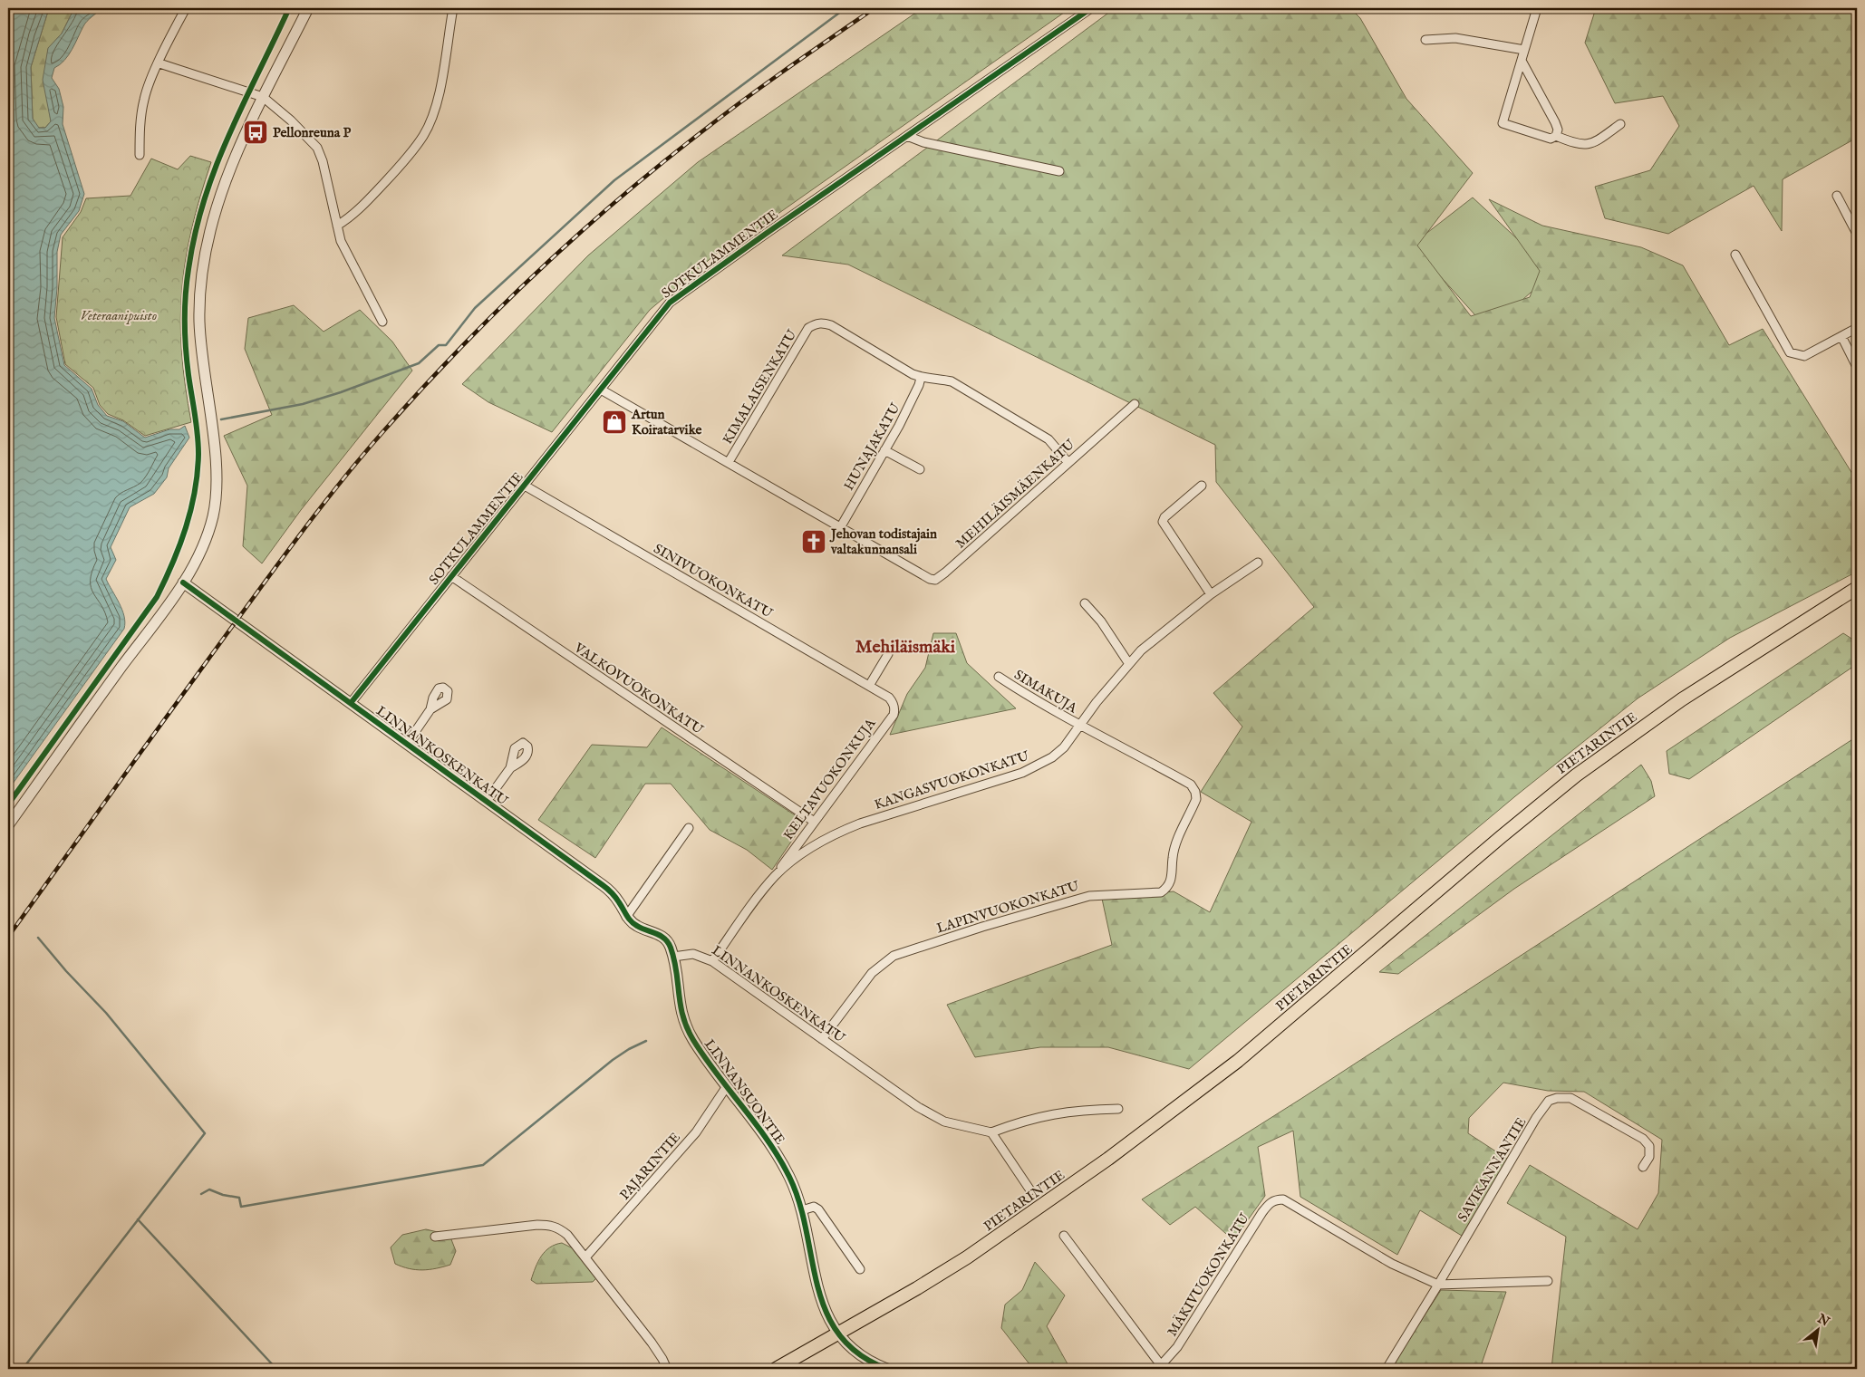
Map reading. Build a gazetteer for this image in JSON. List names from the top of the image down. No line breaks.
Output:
{"streets":{"main road":["PIETARINTIE"],"street":["SOTKULAMMENTIE","KIMALAISENKATU","HUNAJAKATU","MEHILÄISMÄENKATU","SINIVUOKONKATU","VALKOVUOKONKATU","SIMAKUJA","LINNANKOSKENKATU","KELTAVUOKONKUJA","KANGASVUOKONKATU","LAPINVUOKONKATU","LINNANSUONTIE","PAJARINTIE","SAVIKANNANTIE","MÄKIVUOKONKATU"]},"crossings":[["SOTKULAMMENTIE","MEHILÄISMÄENKATU"],["SOTKULAMMENTIE","SINIVUOKONKATU"],["SOTKULAMMENTIE","VALKOVUOKONKATU"],["SOTKULAMMENTIE","LINNANKOSKENKATU"],["KIMALAISENKATU","HUNAJAKATU"],["KIMALAISENKATU","MEHILÄISMÄENKATU"],["HUNAJAKATU","MEHILÄISMÄENKATU"],["SINIVUOKONKATU","KELTAVUOKONKUJA"],["VALKOVUOKONKATU","KELTAVUOKONKUJA"],["SIMAKUJA","KANGASVUOKONKATU"],["SIMAKUJA","LAPINVUOKONKATU"],["PIETARINTIE","LINNANSUONTIE"],["LINNANKOSKENKATU","KANGASVUOKONKATU"],["LINNANKOSKENKATU","LAPINVUOKONKATU"],["LINNANKOSKENKATU","LINNANSUONTIE"],["KELTAVUOKONKUJA","KANGASVUOKONKATU"],["KANGASVUOKONKATU","LAPINVUOKONKATU"],["LINNANSUONTIE","PAJARINTIE"],["SAVIKANNANTIE","MÄKIVUOKONKATU"]],"districts":["Mehiläismäki"],"parks":["Veteraanipuisto"],"places":{"bus stop":["Pellonreuna P"],"shop":["Artun Koiratarvike"],"church":["Jehovan todistajain valtakunnansali"]},"north":"top right"}
